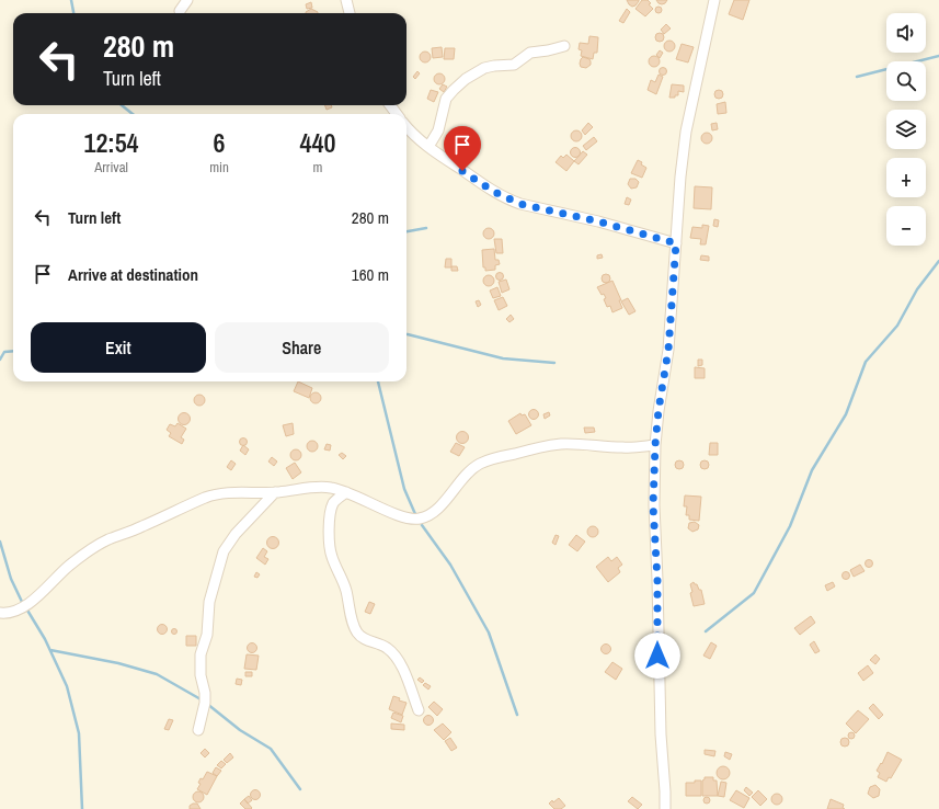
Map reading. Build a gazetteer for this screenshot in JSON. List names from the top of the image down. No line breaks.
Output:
{"page":{"map_buttons":["+","−"],"turn":["280 m","Turn left"],"eta":["12:54","Arrival","6","min","440","m"],"list":[{"name":"Turn left","value":"280 m"},{"name":"Arrive at destination","value":"160 m"}],"buttons":["Exit","Share"]}}
